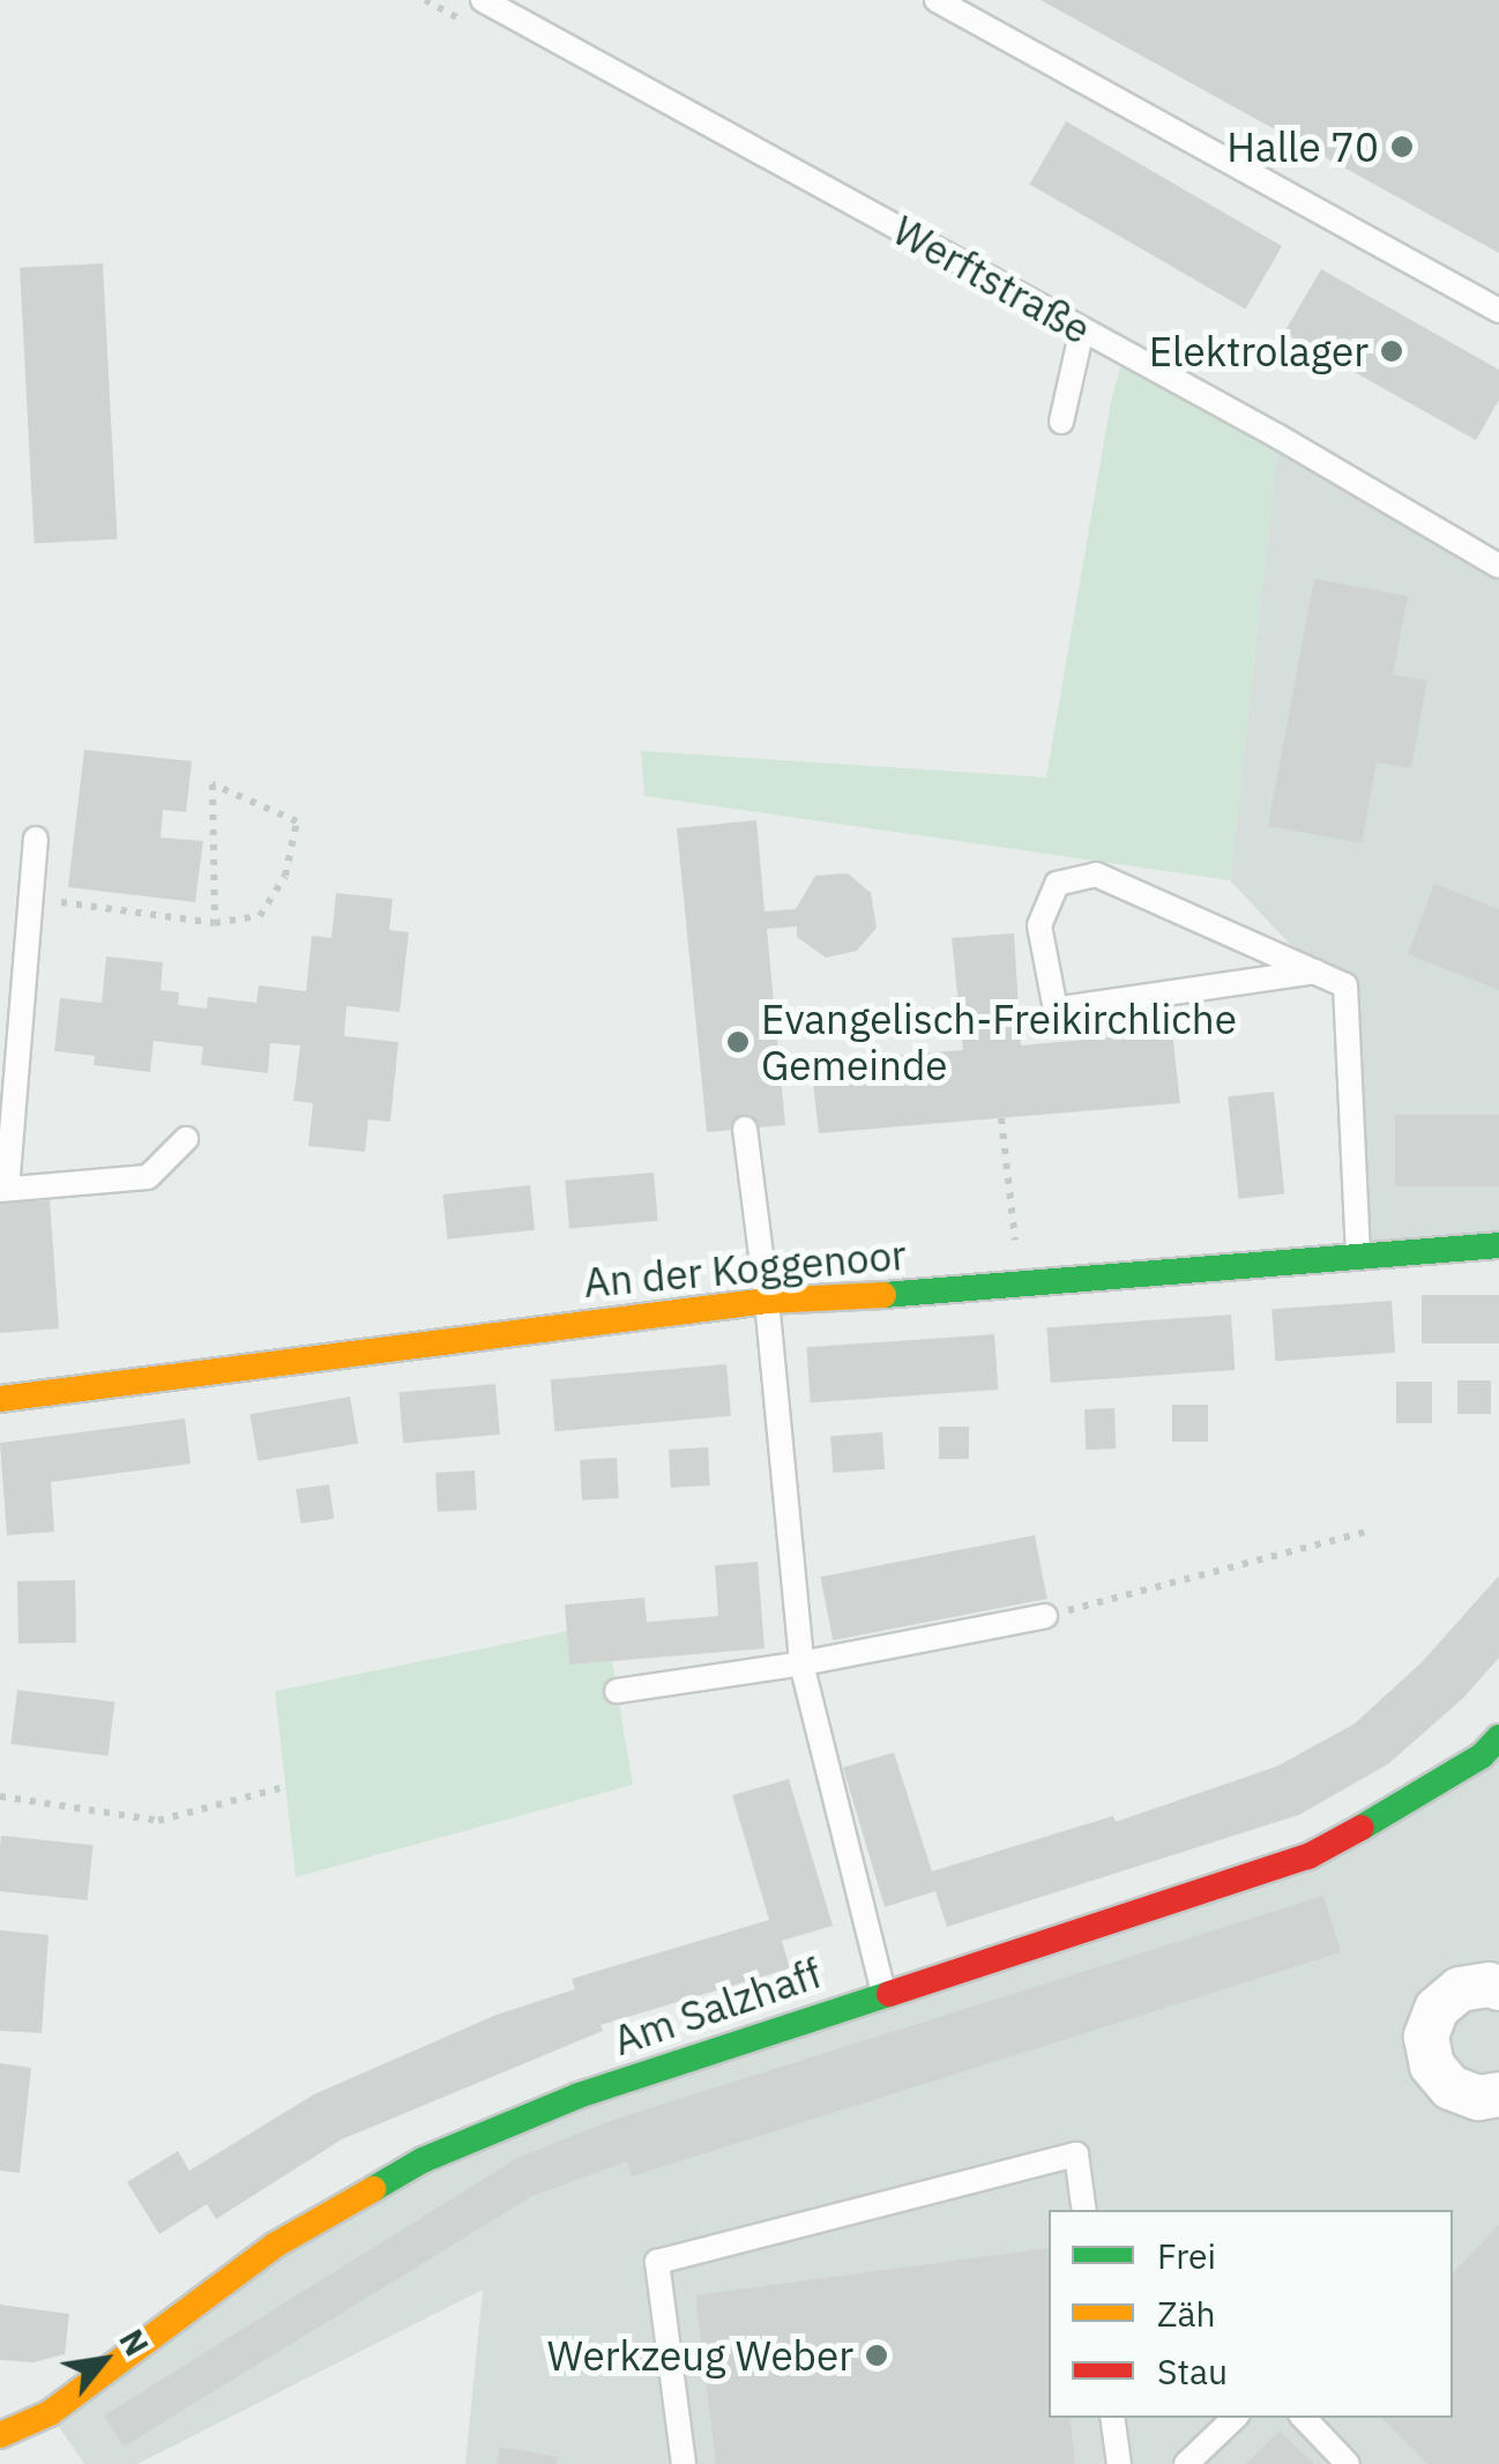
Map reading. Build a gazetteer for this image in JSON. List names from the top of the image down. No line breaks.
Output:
{"streets":{"street":["An der Koggenoor","Am Salzhaff"],"lane":["Werftstraße"]},"places":["Halle 70","Elektrolager","Evangelisch-Freikirchliche Gemeinde","Werkzeug Weber"],"legend":["Frei","Zäh","Stau"],"north":"top right"}
